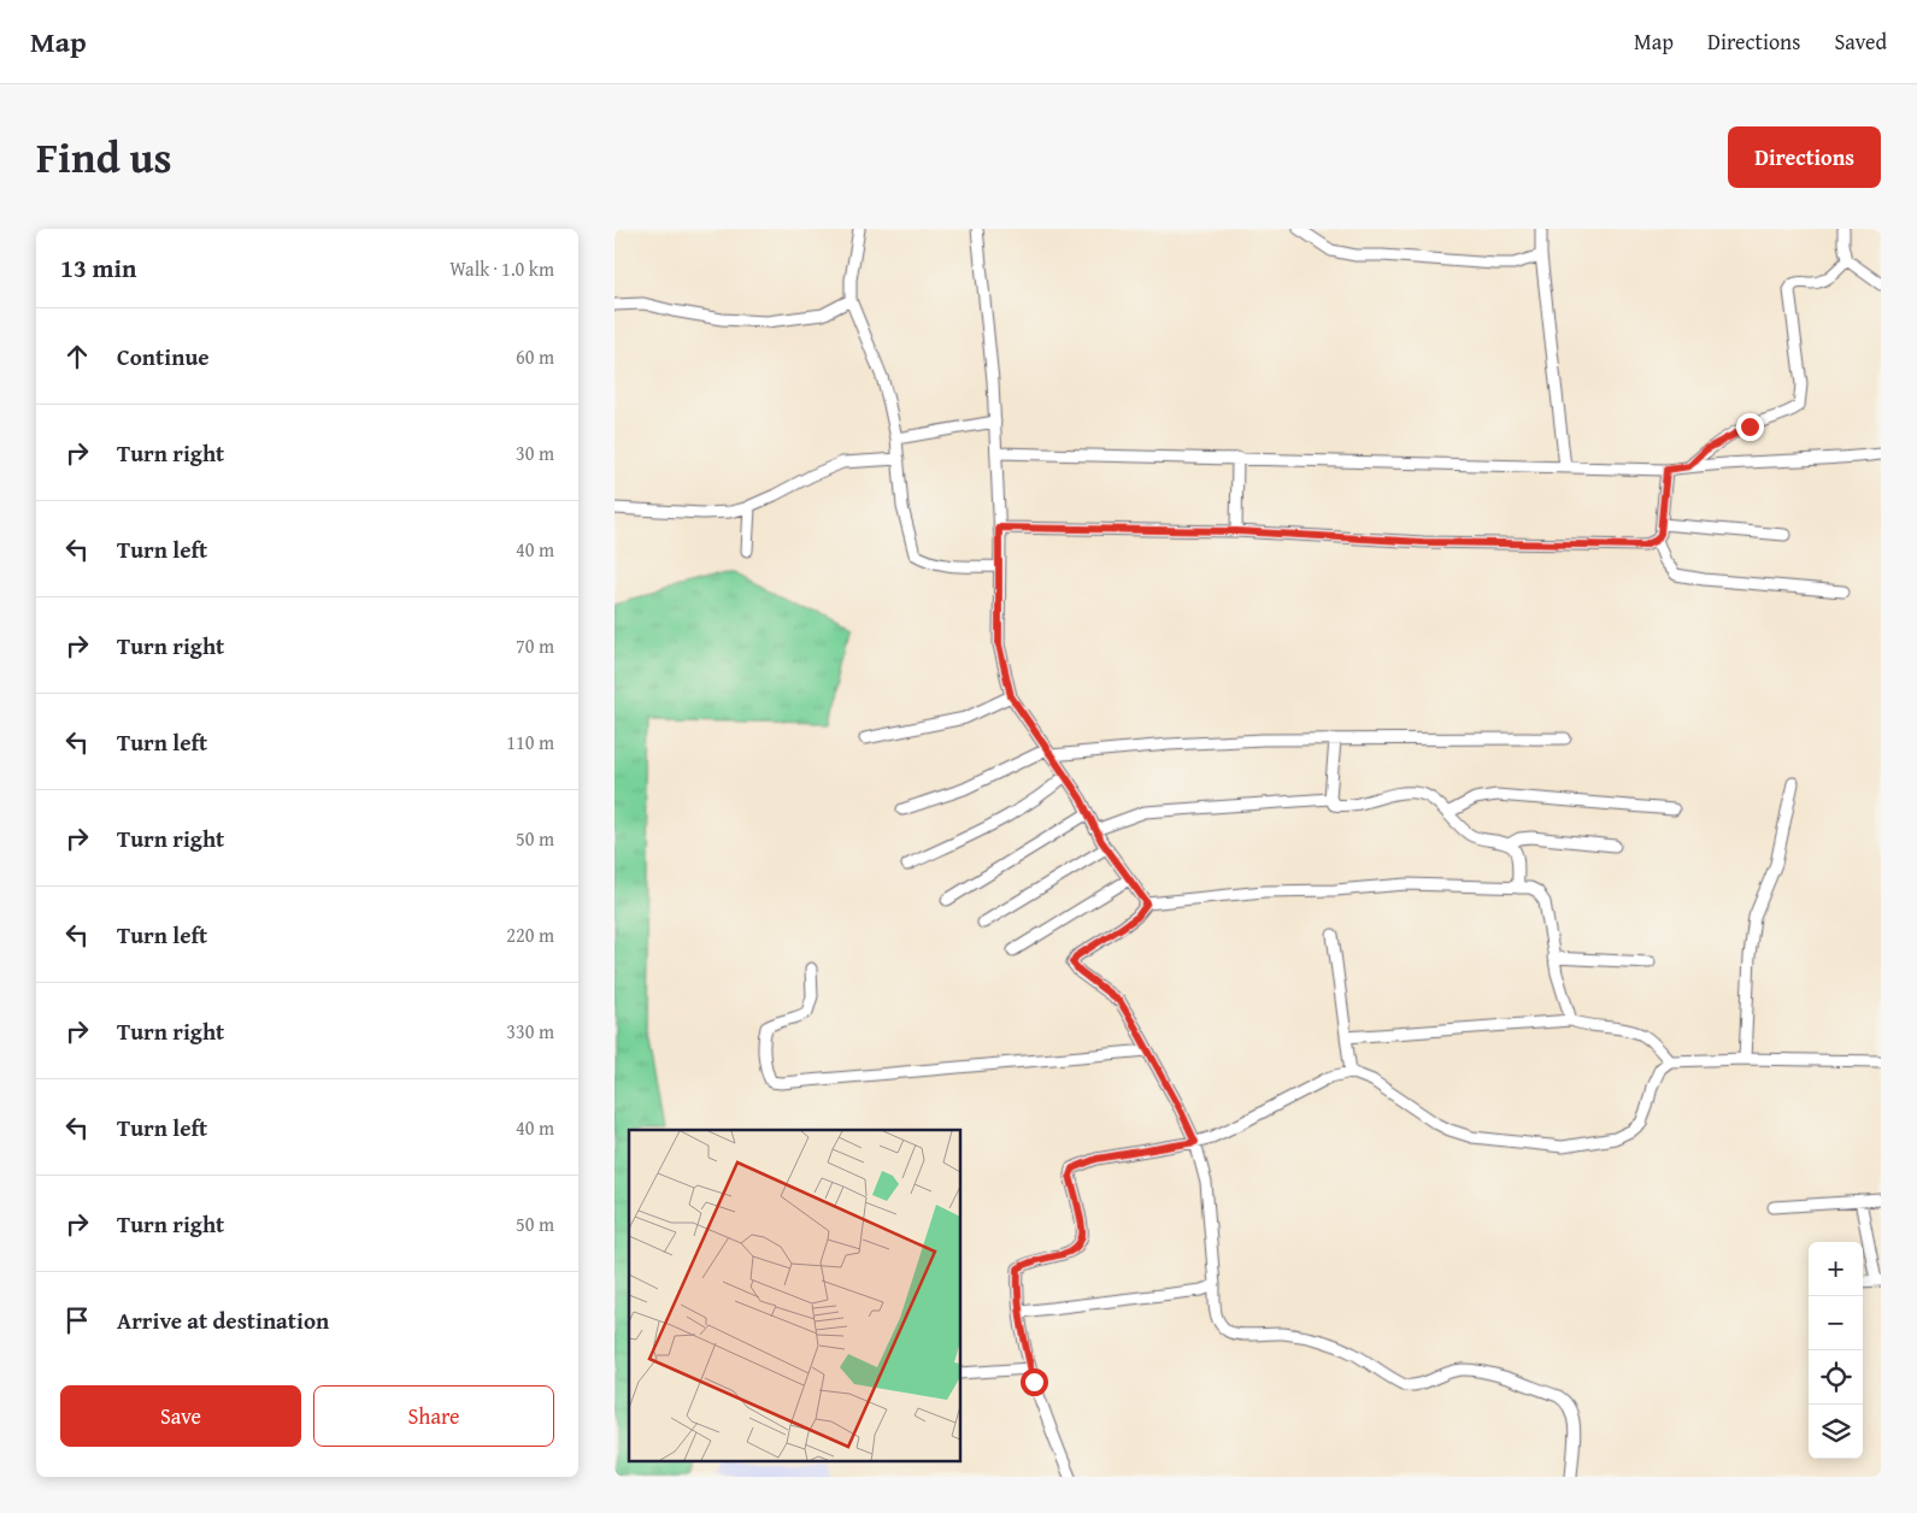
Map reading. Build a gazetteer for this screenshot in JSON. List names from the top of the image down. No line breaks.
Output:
{"page":{"header":"Map","nav":["Map","Directions","Saved"],"title":"Find us","buttons":["Directions",["Save","Share"]],"heading":["13 min","Walk · 1.0 km"],"list":[["Continue","60 m"],["Turn right","30 m"],["Turn left","40 m"],["Turn right","70 m"],["Turn left","110 m"],["Turn right","50 m"],["Turn left","220 m"],["Turn right","330 m"],["Turn left","40 m"],["Turn right","50 m"],"Arrive at destination"],"map_buttons":["+","−"]}}
